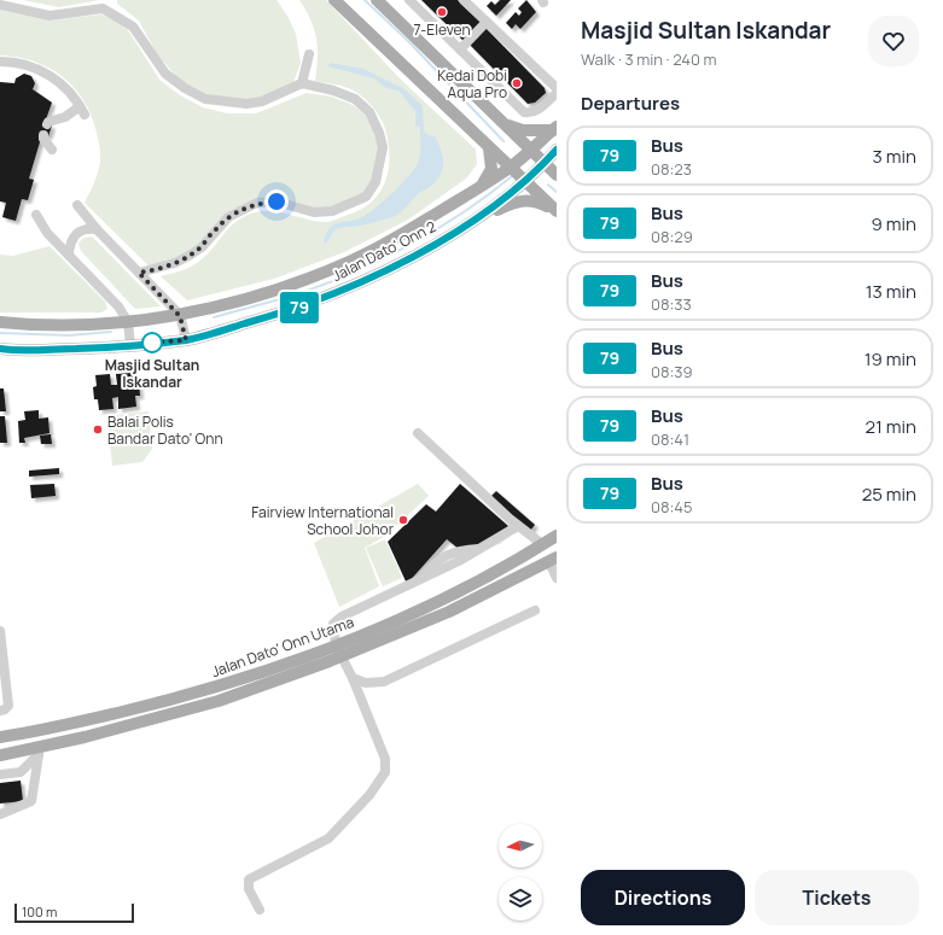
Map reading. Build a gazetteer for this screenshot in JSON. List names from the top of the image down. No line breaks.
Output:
{"streets":{"main road":["Jalan Dato' Onn 2","Jalan Dato' Onn Utama"]},"places":["7-Eleven","Kedai Dobi Aqua Pro","Masjid Sultan Iskandar","Balai Polis Bandar Dato' Onn","Fairview International School Johor"],"lines":["bus line 79"],"scale_bar":"100 m","north":"left","page":{"on_map":"79","heading":[["Masjid Sultan Iskandar","Walk · 3 min · 240 m"],"Departures"],"list":[{"mark":"79","name":"Bus","note":"08:23","value":"3 min"},{"mark":"79","name":"Bus","note":"08:29","value":"9 min"},{"mark":"79","name":"Bus","note":"08:33","value":"13 min"},{"mark":"79","name":"Bus","note":"08:39","value":"19 min"},{"mark":"79","name":"Bus","note":"08:41","value":"21 min"},{"mark":"79","name":"Bus","note":"08:45","value":"25 min"}],"buttons":["Directions","Tickets"],"scale":"100 m"}}
